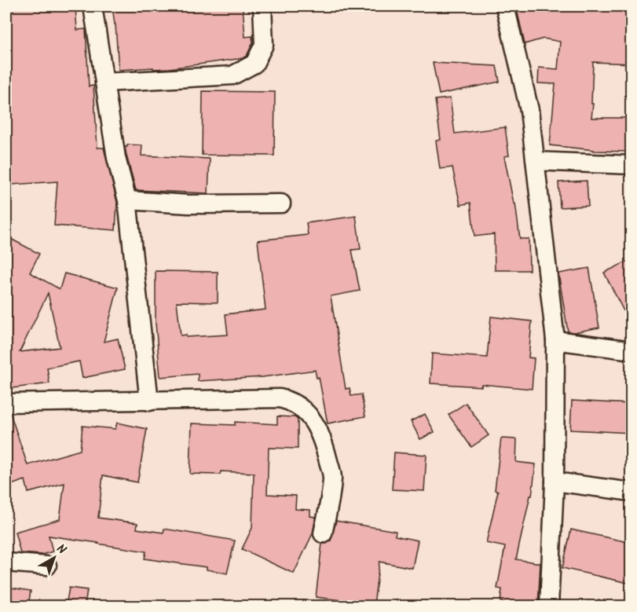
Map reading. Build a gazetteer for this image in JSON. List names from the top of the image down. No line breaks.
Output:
{"north":"top right"}
